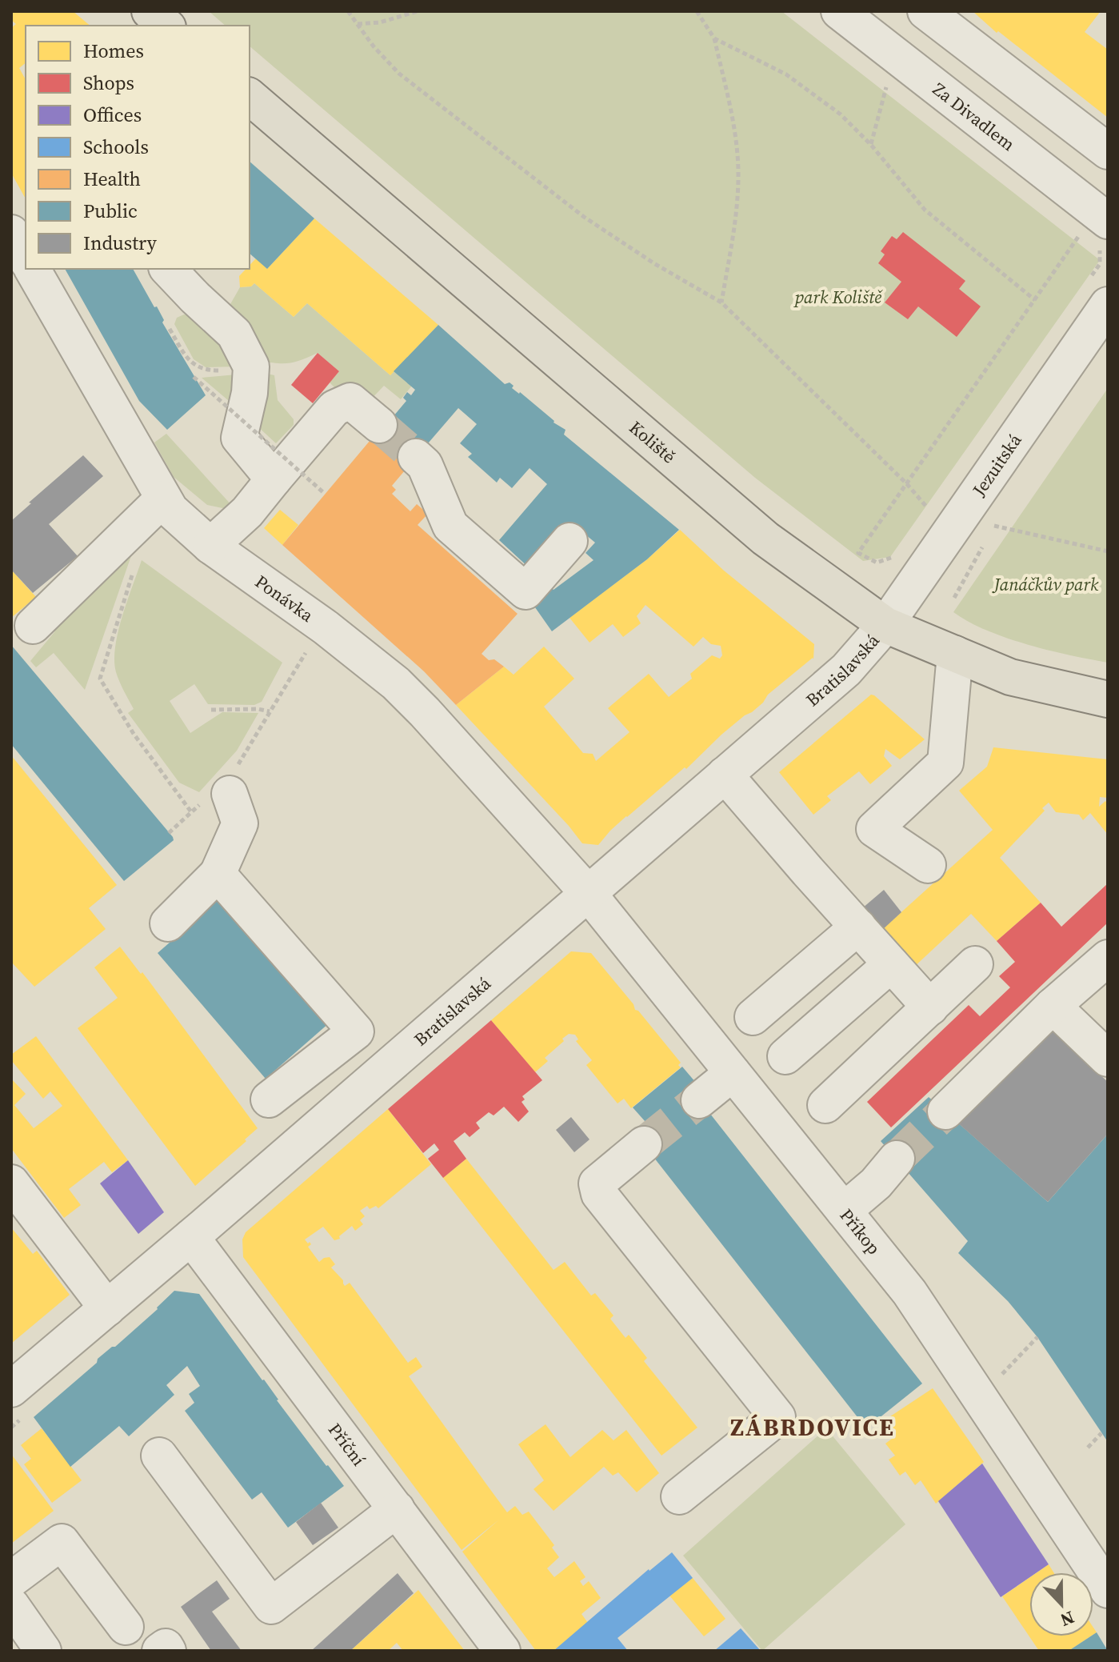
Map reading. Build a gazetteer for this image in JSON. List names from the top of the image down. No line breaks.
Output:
{"streets":{"main road":["Koliště"],"street":["Za Divadlem","Jezuitská","Ponávka","Bratislavská","Příkop","Příční"]},"crossings":[["Koliště","Jezuitská"],["Koliště","Bratislavská"],["Jezuitská","Bratislavská"],["Ponávka","Bratislavská"],["Ponávka","Příkop"],["Bratislavská","Příkop"],["Bratislavská","Příční"]],"districts":["ZÁBRDOVICE"],"parks":["park Koliště","Janáčkův park"],"legend":["Homes","Shops","Offices","Schools","Health","Public","Industry"],"north":"bottom"}
